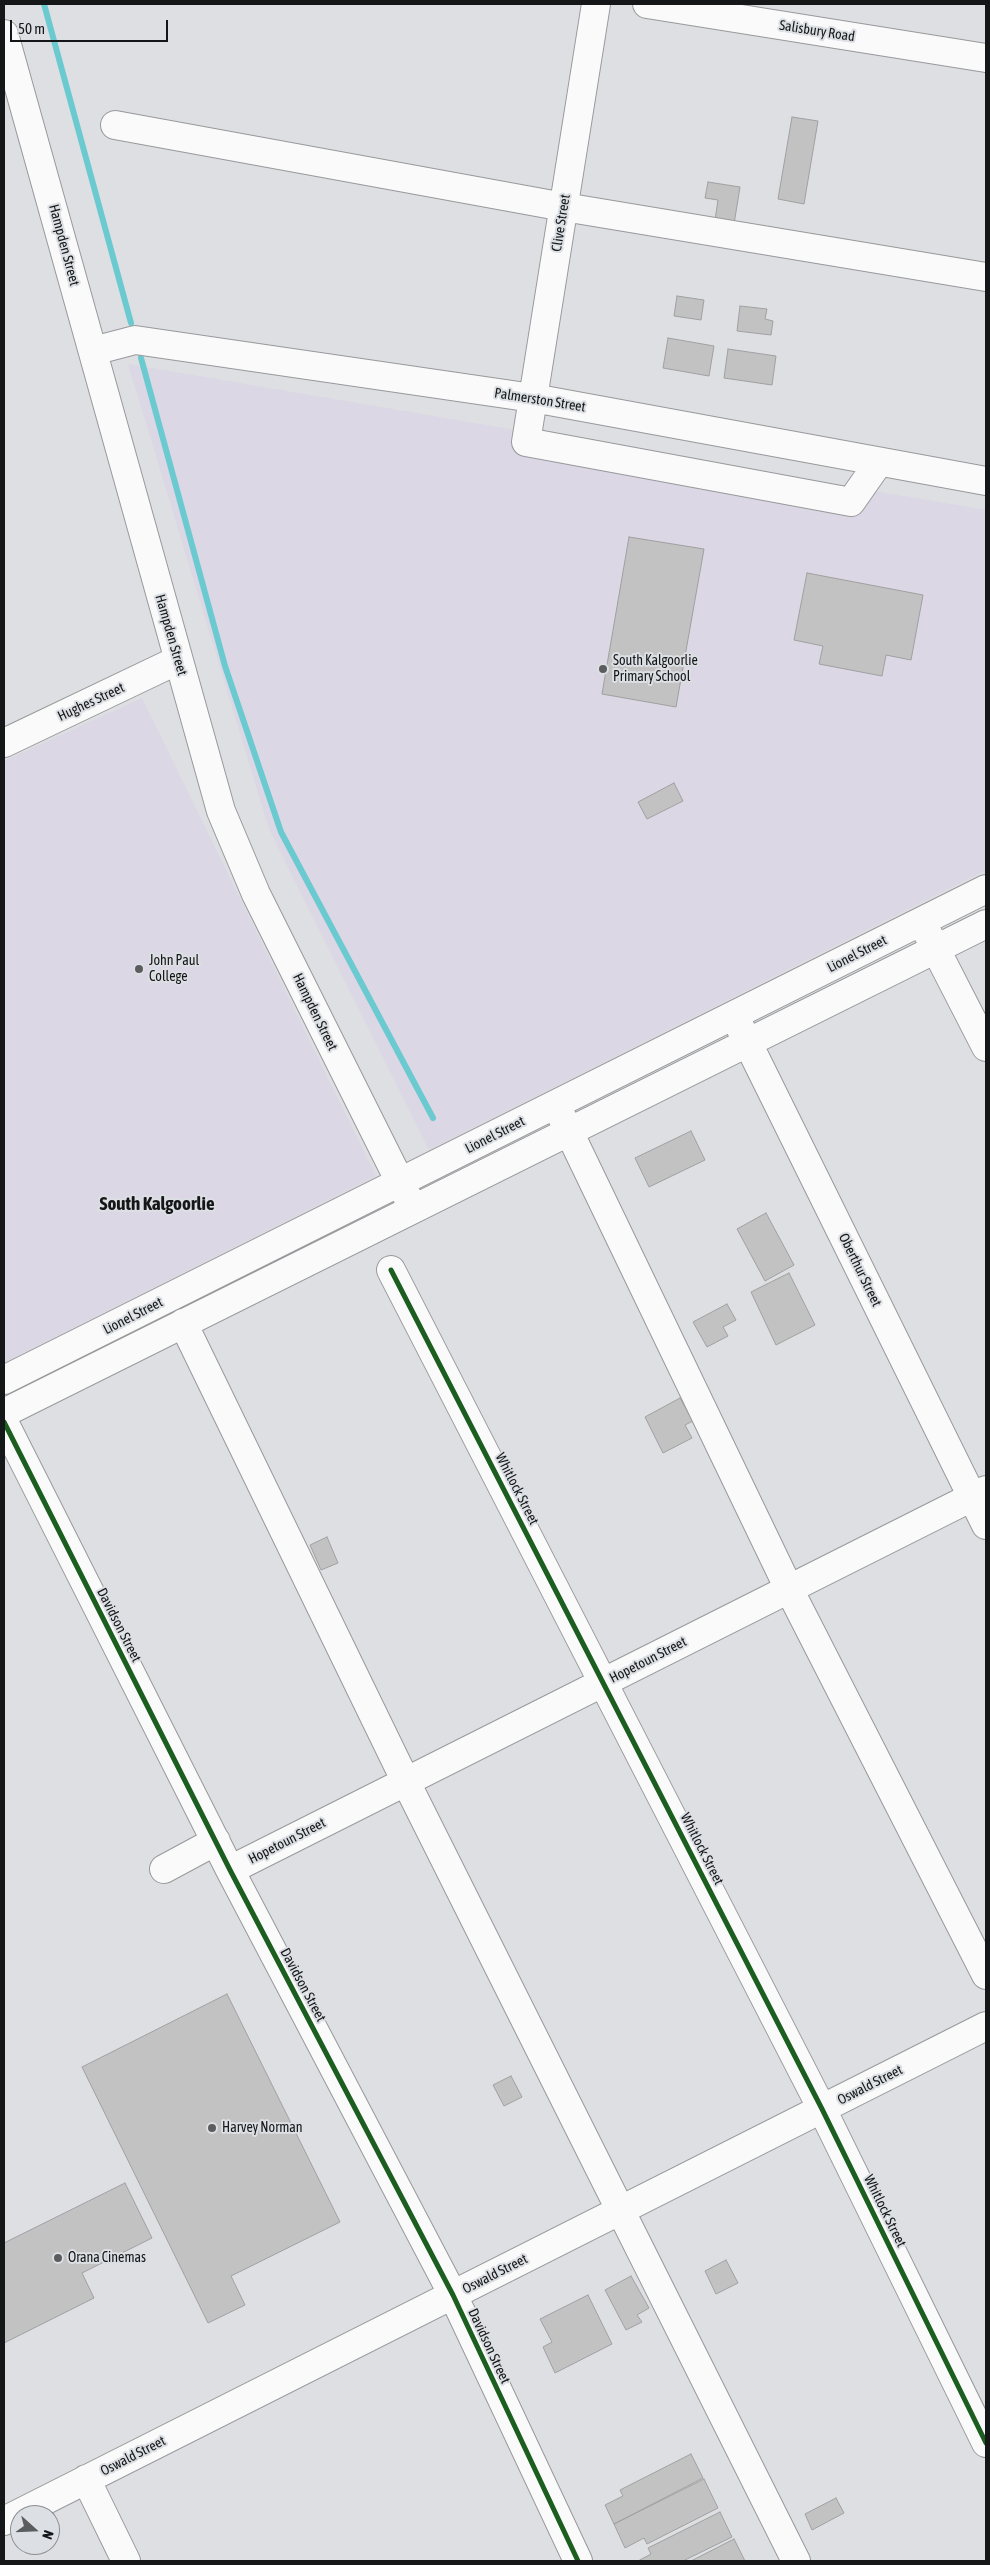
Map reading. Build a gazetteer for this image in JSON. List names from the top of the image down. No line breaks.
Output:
{"streets":{"street":["Salisbury Road","Clive Street","Hampden Street","Palmerston Street","Hughes Street","Lionel Street","Oberthur Street","Whitlock Street","Davidson Street","Hopetoun Street","Oswald Street"]},"crossings":[["Clive Street","Palmerston Street"],["Hampden Street","Palmerston Street"],["Hampden Street","Hughes Street"],["Hampden Street","Lionel Street"],["Lionel Street","Oberthur Street"],["Oberthur Street","Hopetoun Street"],["Whitlock Street","Hopetoun Street"],["Whitlock Street","Oswald Street"],["Davidson Street","Hopetoun Street"],["Davidson Street","Oswald Street"]],"districts":["South Kalgoorlie"],"places":["South Kalgoorlie Primary School","John Paul College","Harvey Norman","Orana Cinemas"],"scale_bar":"50 m","north":"right"}
